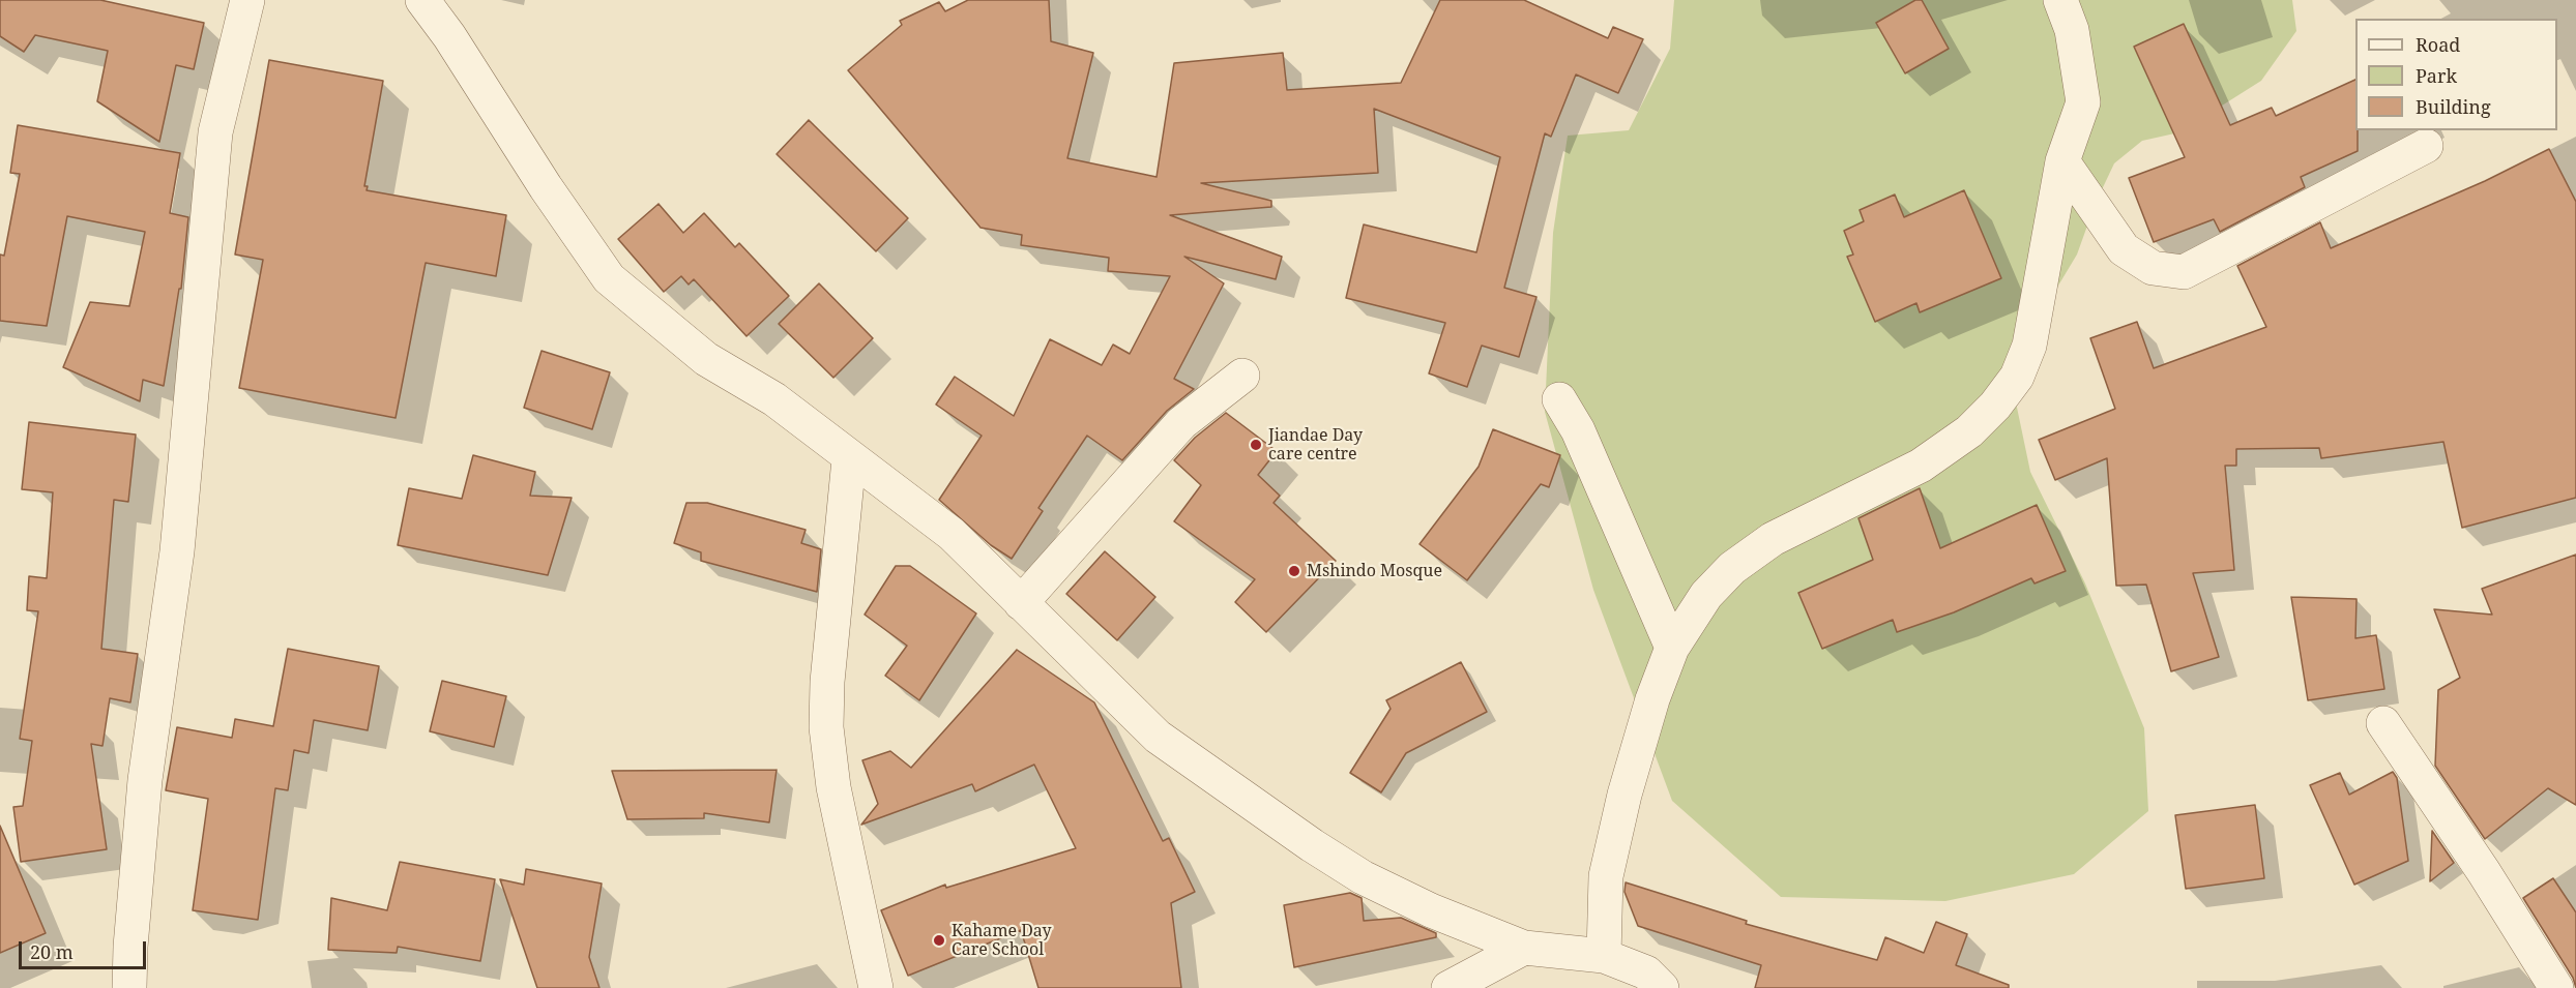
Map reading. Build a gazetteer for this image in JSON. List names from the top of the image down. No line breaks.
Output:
{"places":["Jiandae Day care centre","Mshindo Mosque","Kahame Day Care School"],"legend":["Road","Park","Building"],"scale_bar":"20 m"}
